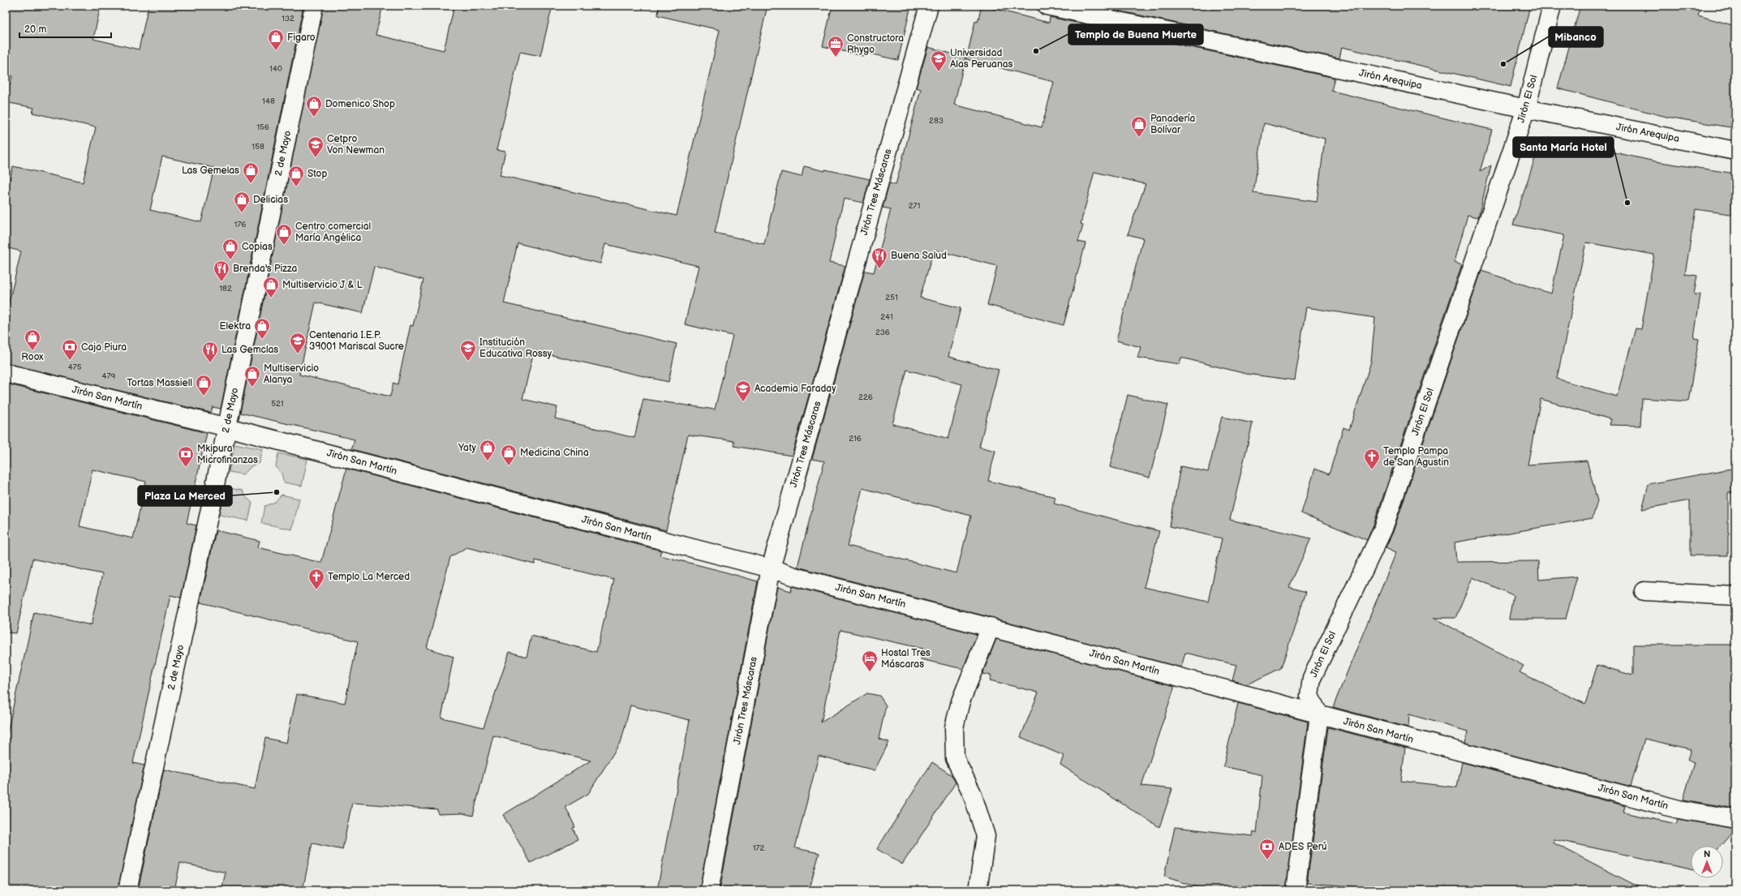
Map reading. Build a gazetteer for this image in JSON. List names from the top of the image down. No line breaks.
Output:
{"streets":{"street":["Jirón Arequipa","Jirón El Sol","2 de Mayo","Jirón Tres Máscaras","Jirón San Martín"]},"crossings":[["Jirón Arequipa","Jirón El Sol"],["Jirón El Sol","Jirón San Martín"],["2 de Mayo","Jirón San Martín"],["Jirón Tres Máscaras","Jirón San Martín"]],"places":{"shop":["Figaro","Domenico Shop","Panadería Bolívar","Las Gemelas","Stop","Delicias","Centro comercial María Angélica","Copias","Multiservicio J & L","Elektra","Roox","Multiservicio Alanya","Tortas Massiell","Yaty","Medicina China"],"other":["Templo de Buena Muerte","Mibanco","Santa María Hotel","Plaza La Merced"],"office":["Constructora Rhygo"],"school or university":["Universidad Alas Peruanas","Cetpro Von Newman","Centenaria I.E.P. 39001 Mariscal Sucre","Institución Educativa Rossy","Academia Faraday"],"restaurant":["Buena Salud","Brenda's Pizza","Las Gemclas"],"bank":["Caja Piura","Mkipura Microfinanzas","ADES Perú"],"church":["Templo Pampa de San Agustin","Templo La Merced"],"hotel":["Hostal Tres Máscaras"]},"house_numbers":["132","140","148","283","156","158","271","176","182","251","241","236","475","479","226","521","216","172"],"scale_bar":"20 m","north":"top"}
